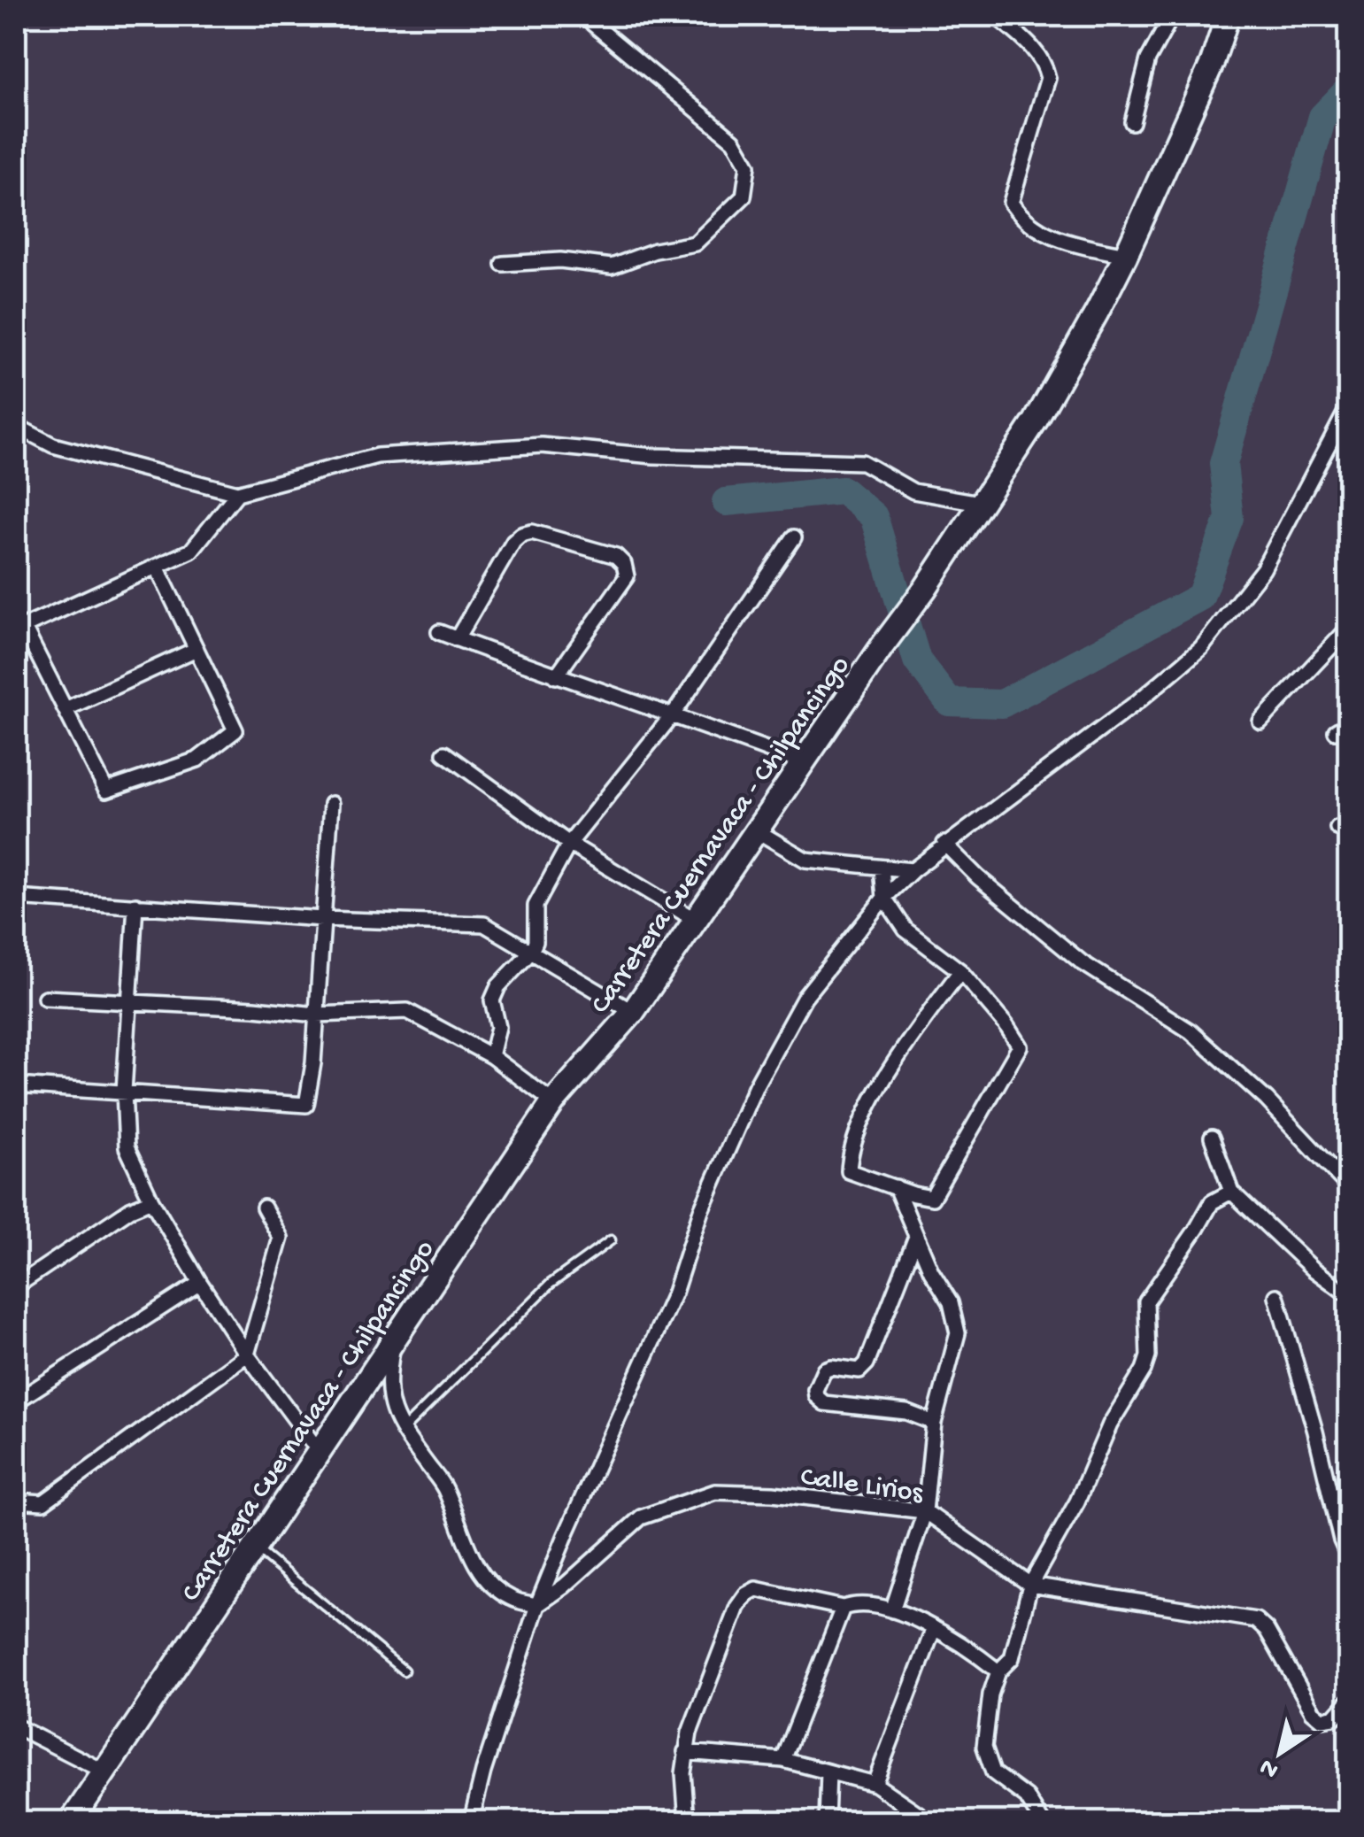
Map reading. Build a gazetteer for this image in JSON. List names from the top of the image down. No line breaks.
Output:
{"streets":{"main road":["Carretera Cuernavaca - Chilpancingo"],"street":["Calle Lirios"]},"north":"bottom left"}
